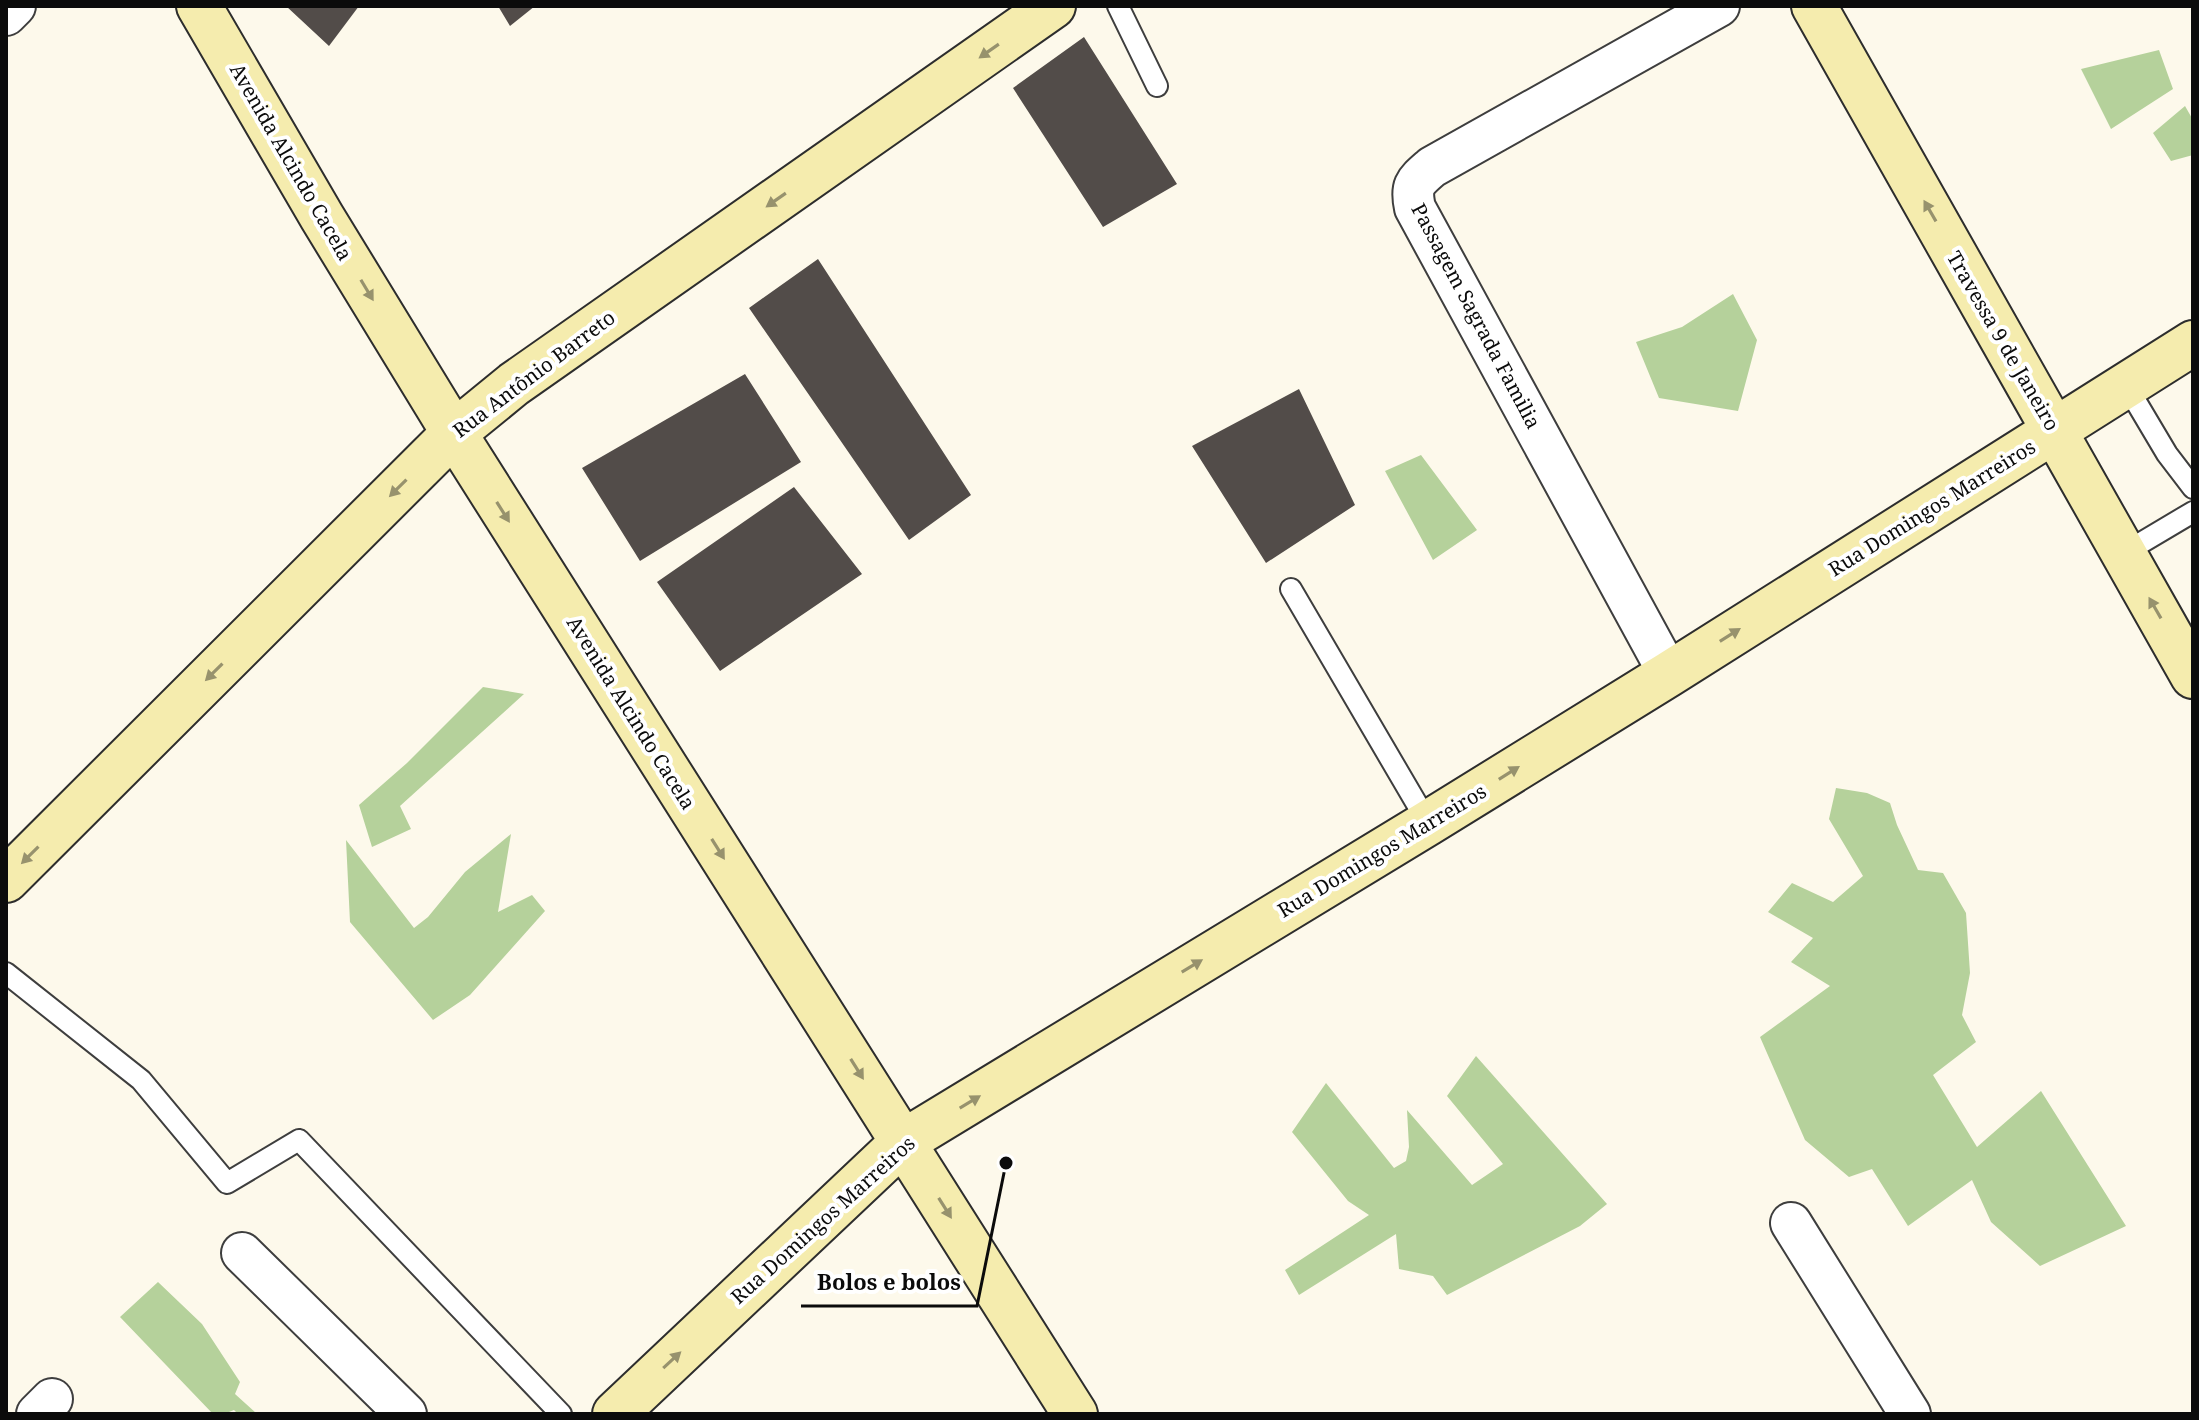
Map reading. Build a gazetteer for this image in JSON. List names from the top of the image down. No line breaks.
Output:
{"streets":{"main road":["Avenida Alcindo Cacela","Travessa 9 de Janeiro","Rua Antônio Barreto","Rua Domingos Marreiros"],"street":["Passagem Sagrada Familia"]},"crossings":[["Avenida Alcindo Cacela","Rua Antônio Barreto"],["Avenida Alcindo Cacela","Rua Domingos Marreiros"],["Passagem Sagrada Familia","Rua Domingos Marreiros"],["Travessa 9 de Janeiro","Rua Domingos Marreiros"]],"one_way":["Avenida Alcindo Cacela","Travessa 9 de Janeiro","Rua Antônio Barreto","Rua Domingos Marreiros"],"places":["Bolos e bolos"]}
